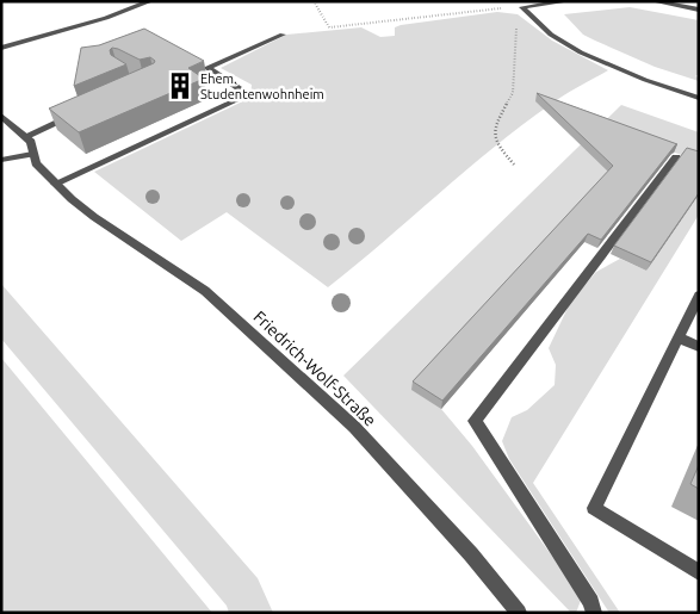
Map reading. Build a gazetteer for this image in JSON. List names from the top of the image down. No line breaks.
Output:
{"streets":{"street":["Friedrich-Wolf-Straße"]},"places":{"building":["Ehem. Studentenwohnheim"]}}
